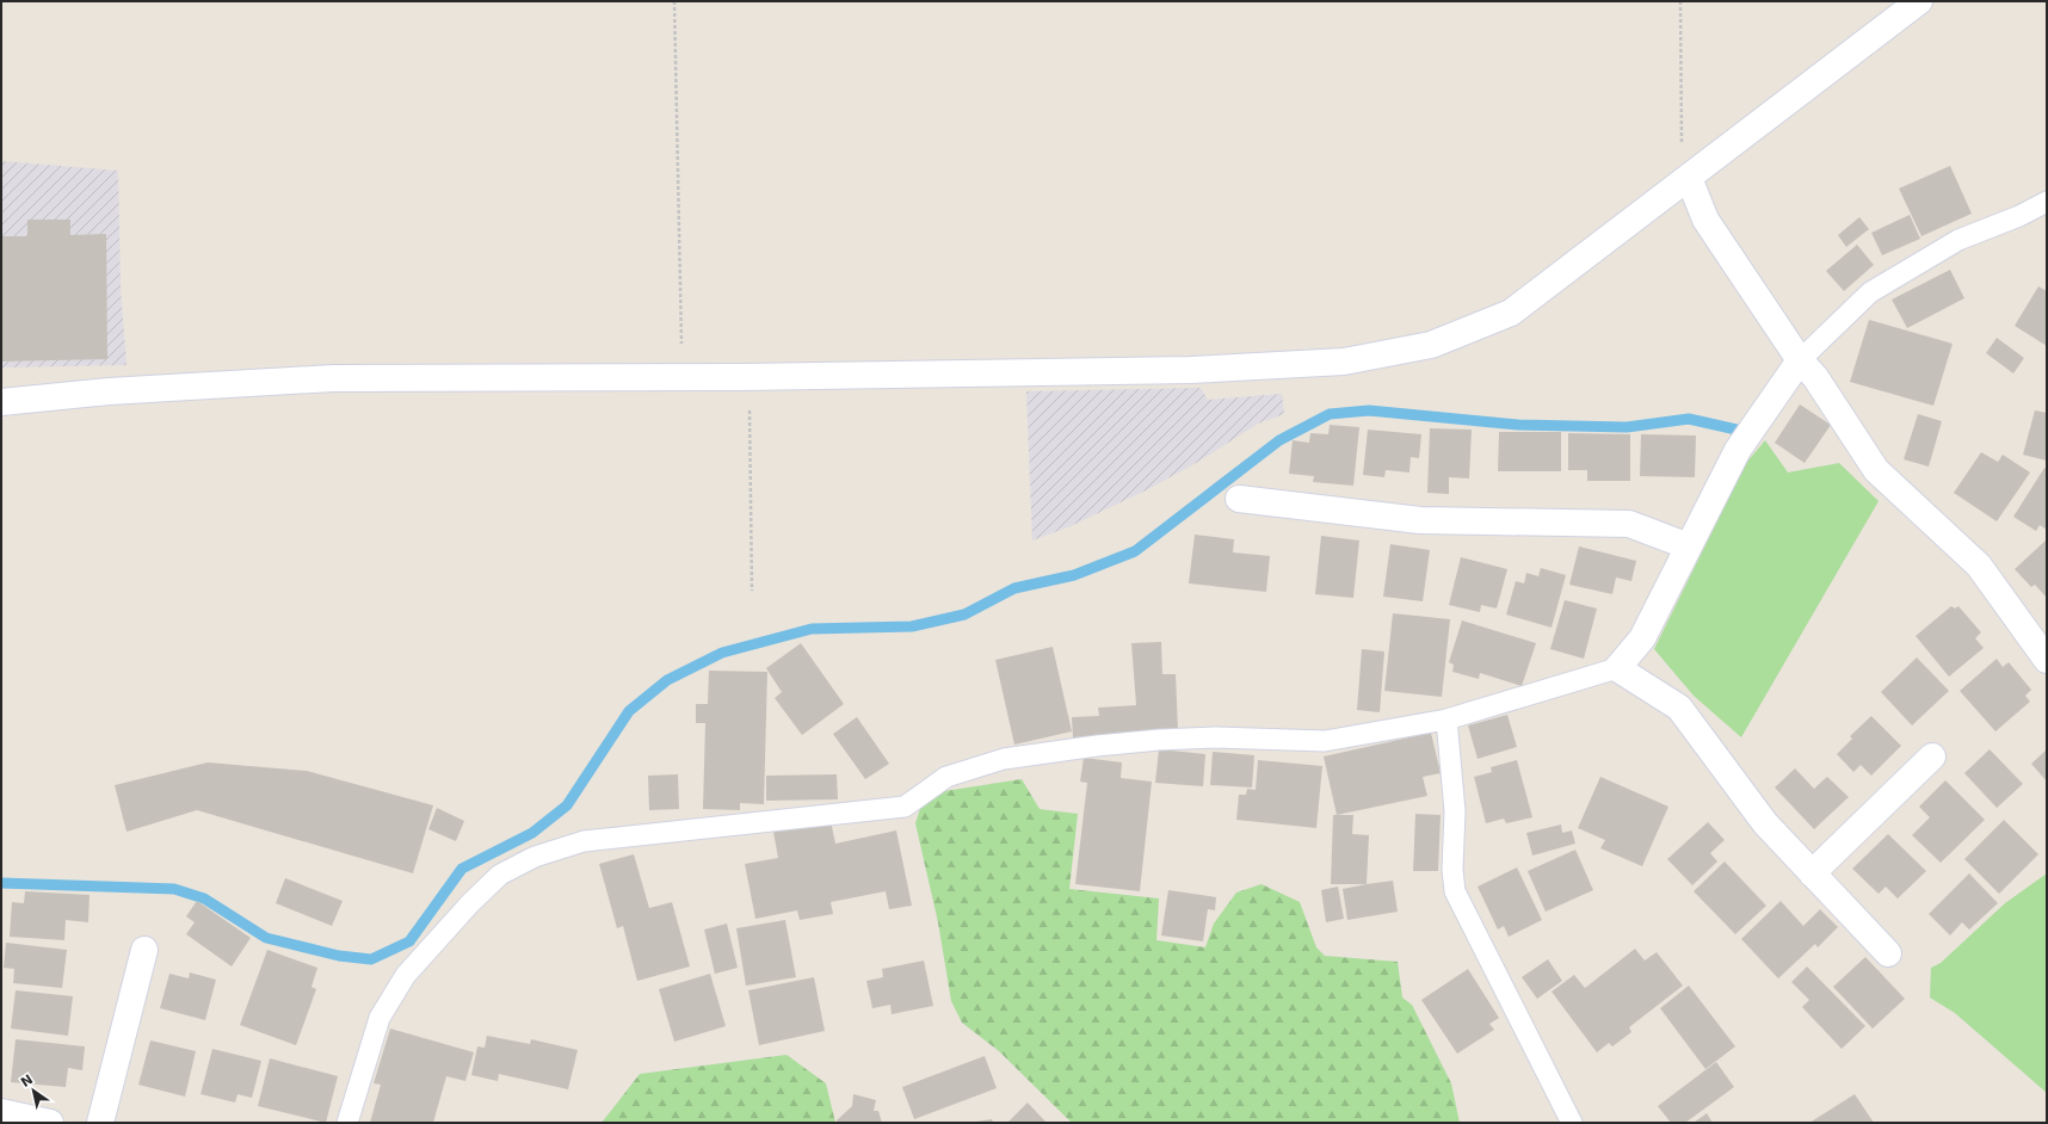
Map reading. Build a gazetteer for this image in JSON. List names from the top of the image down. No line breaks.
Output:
{"north":"top left"}
